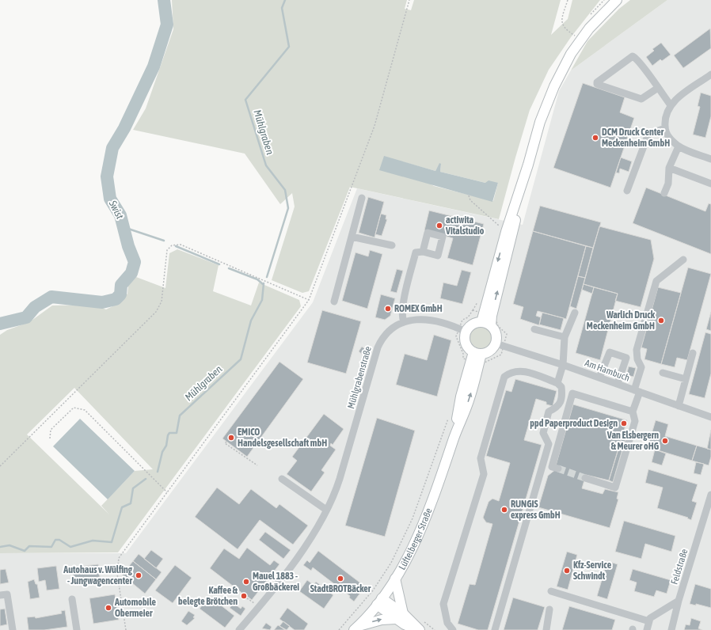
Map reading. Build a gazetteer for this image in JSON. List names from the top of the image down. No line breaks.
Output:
{"streets":{"main road":["Lüftelberger Straße"],"street":["Am Hambuch","Mühlgrabenstraße","Feldstraße"]},"water":["Mühlgraben","Swist"],"places":["DCM Druck Center Meckenheim GmbH","actiwita Vitalstudio","ROMEX GmbH","Warlich Druck Meckenheim GmbH","ppd Paperproduct Design","EMICO Handelsgesellschaft mbH","Van Elsbergern & Meurer oHG","RUNGIS express GmbH","Kfz-Service Schwindt","Autohaus v. Wülfing - Jungwagencenter","StadtBROTBäcker","Mauel 1883 - Großbäckerei","Kaffee & belegte Brötchen","Automobile Obermeier"]}
